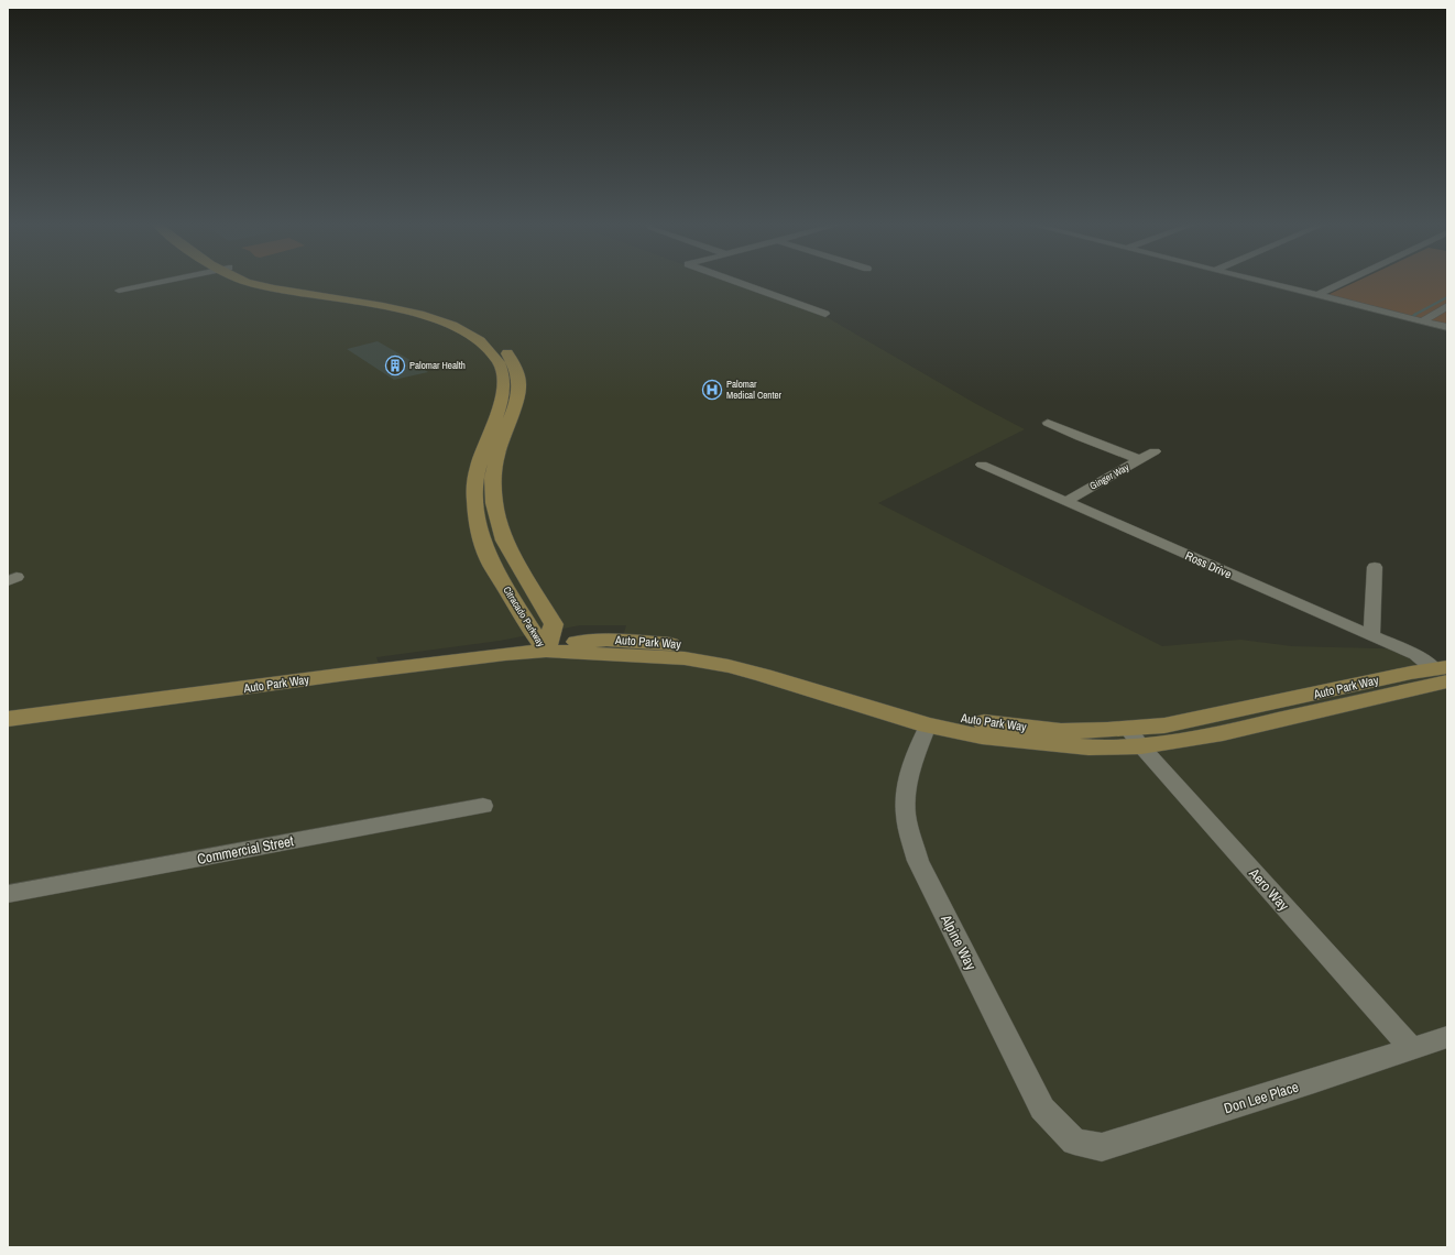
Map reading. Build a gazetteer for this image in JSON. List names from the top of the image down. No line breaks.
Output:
{"streets":{"main road":["Citracado Parkway","Auto Park Way"],"street":["Ginger Way","Ross Drive","Commercial Street","Aero Way","Alpine Way","Don Lee Place"]},"crossings":[["Ginger Way","Ross Drive"],["Ross Drive","Auto Park Way"],["Citracado Parkway","Auto Park Way"],["Auto Park Way","Aero Way"],["Auto Park Way","Alpine Way"],["Aero Way","Don Lee Place"],["Alpine Way","Don Lee Place"]],"places":{"building":["Palomar Health"],"hospital":["Palomar Medical Center"]}}
